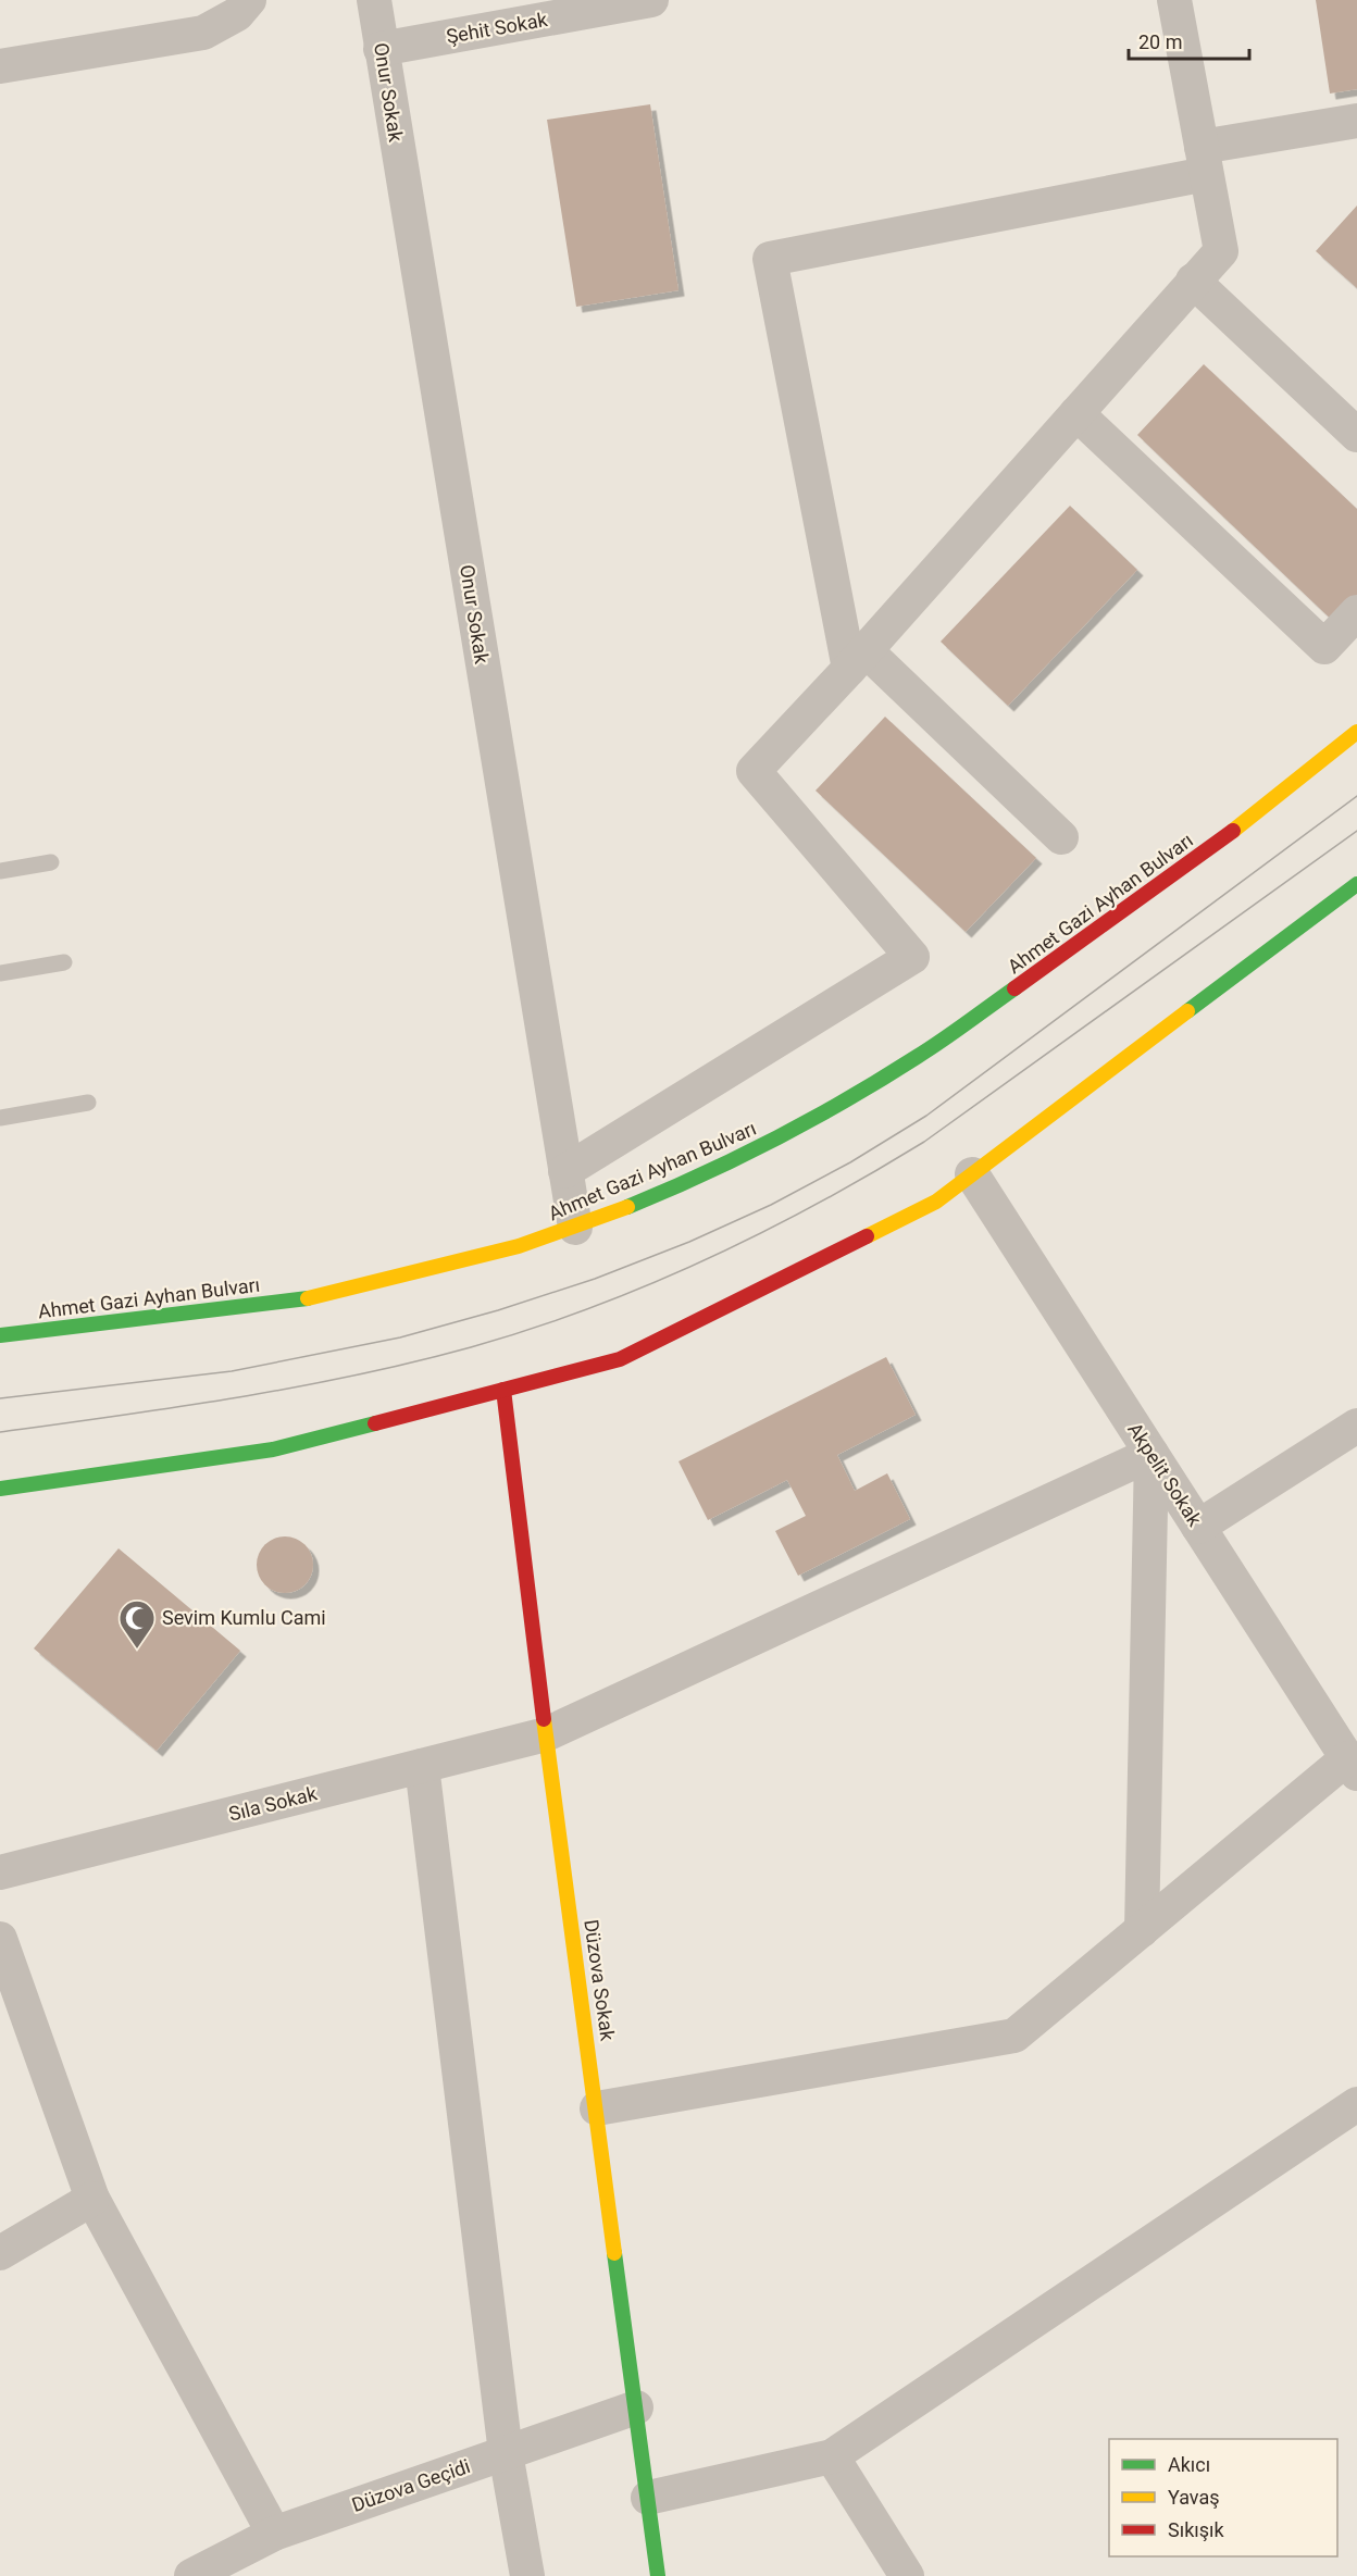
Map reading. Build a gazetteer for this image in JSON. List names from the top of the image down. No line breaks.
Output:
{"streets":{"main road":["Ahmet Gazi Ayhan Bulvarı","Düzova Sokak"],"street":["Şehit Sokak","Onur Sokak","Akpelit Sokak","Sıla Sokak","Düzova Geçidi"]},"crossings":[["Şehit Sokak","Onur Sokak"],["Onur Sokak","Ahmet Gazi Ayhan Bulvarı"],["Akpelit Sokak","Sıla Sokak"],["Sıla Sokak","Düzova Sokak"],["Düzova Sokak","Düzova Geçidi"]],"places":{"mosque":["Sevim Kumlu Cami"]},"legend":["Akıcı","Yavaş","Sıkışık"],"scale_bar":"20 m"}
